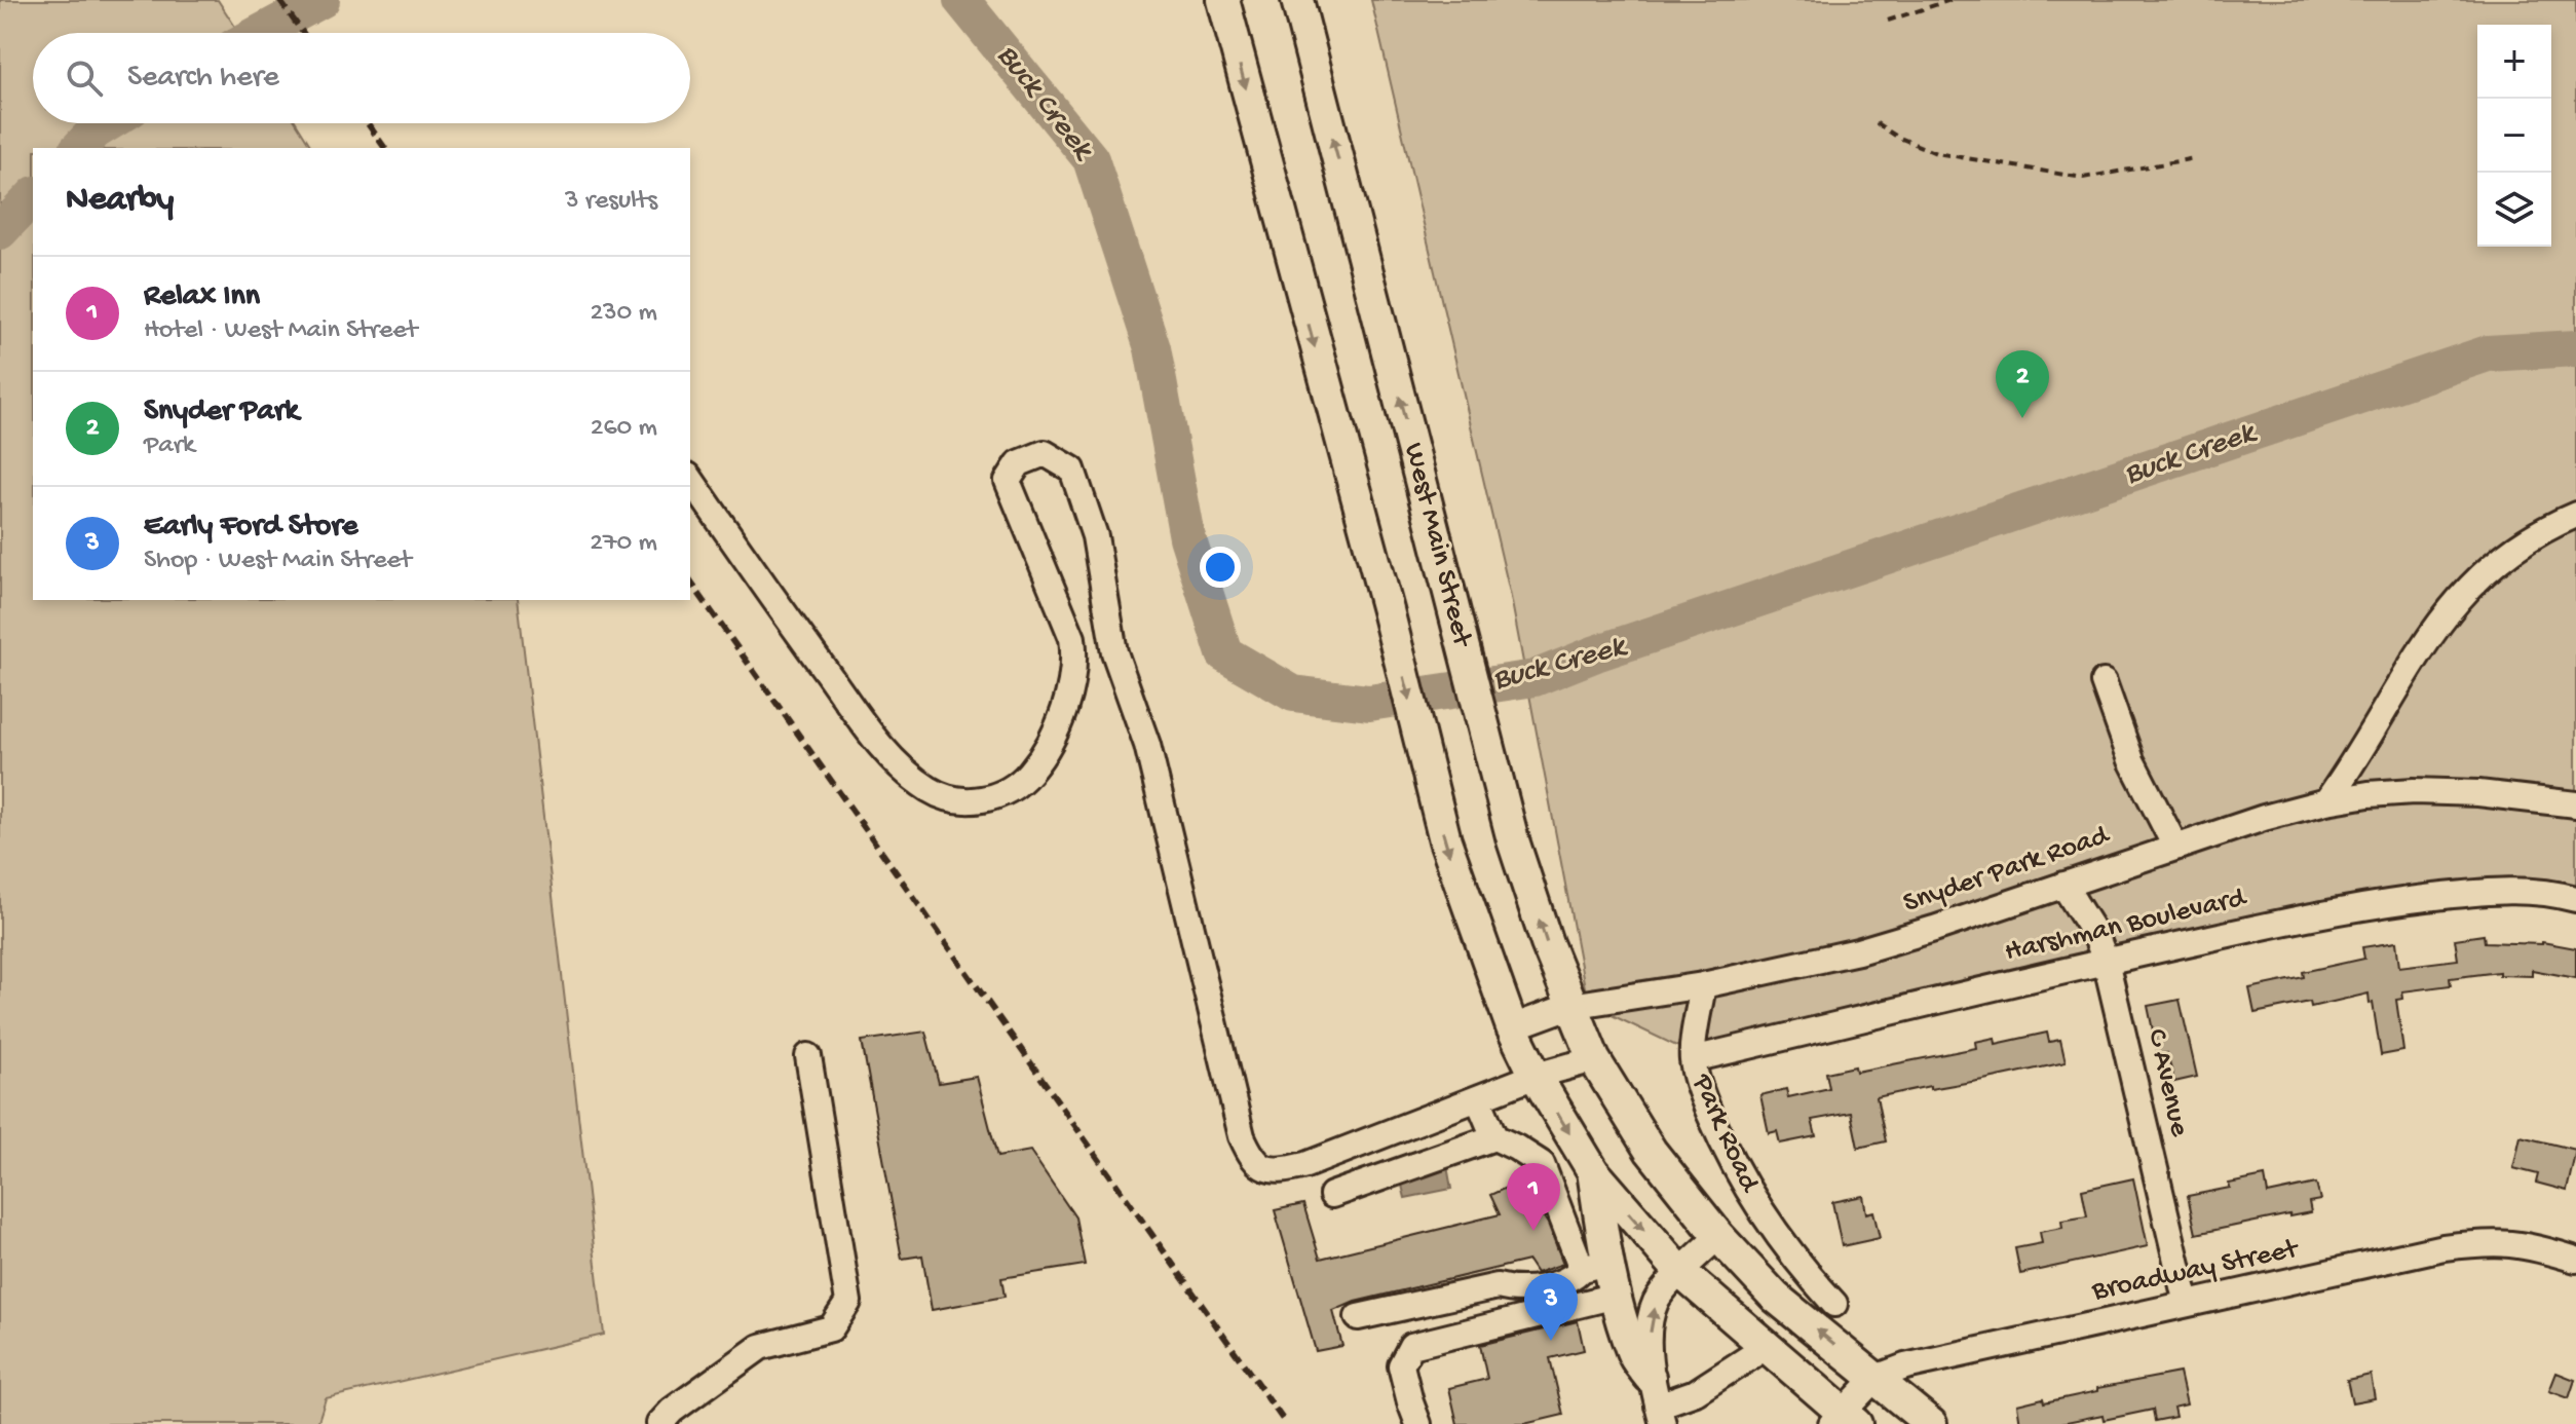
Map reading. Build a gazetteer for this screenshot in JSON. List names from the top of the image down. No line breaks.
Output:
{"streets":{"main road":["West Main Street","Park Road"],"street":["Snyder Park Road","Harshman Boulevard","C Avenue","Broadway Street"]},"crossings":[["West Main Street","Park Road"],["Snyder Park Road","C Avenue"],["Snyder Park Road","Park Road"],["Harshman Boulevard","C Avenue"],["Harshman Boulevard","Park Road"],["C Avenue","Broadway Street"],["Park Road","Broadway Street"]],"water":["Buck Creek"],"page":{"map_buttons":["+","−"],"search":"Search here","heading":["Nearby","3 results"],"list":[{"mark":"1","name":"Relax Inn","note":"Hotel · West Main Street","value":"230 m"},{"mark":"2","name":"Snyder Park","note":"Park","value":"260 m"},{"mark":"3","name":"Early Ford Store","note":"Shop · West Main Street","value":"270 m"}],"pins":["2","1","3"]}}
